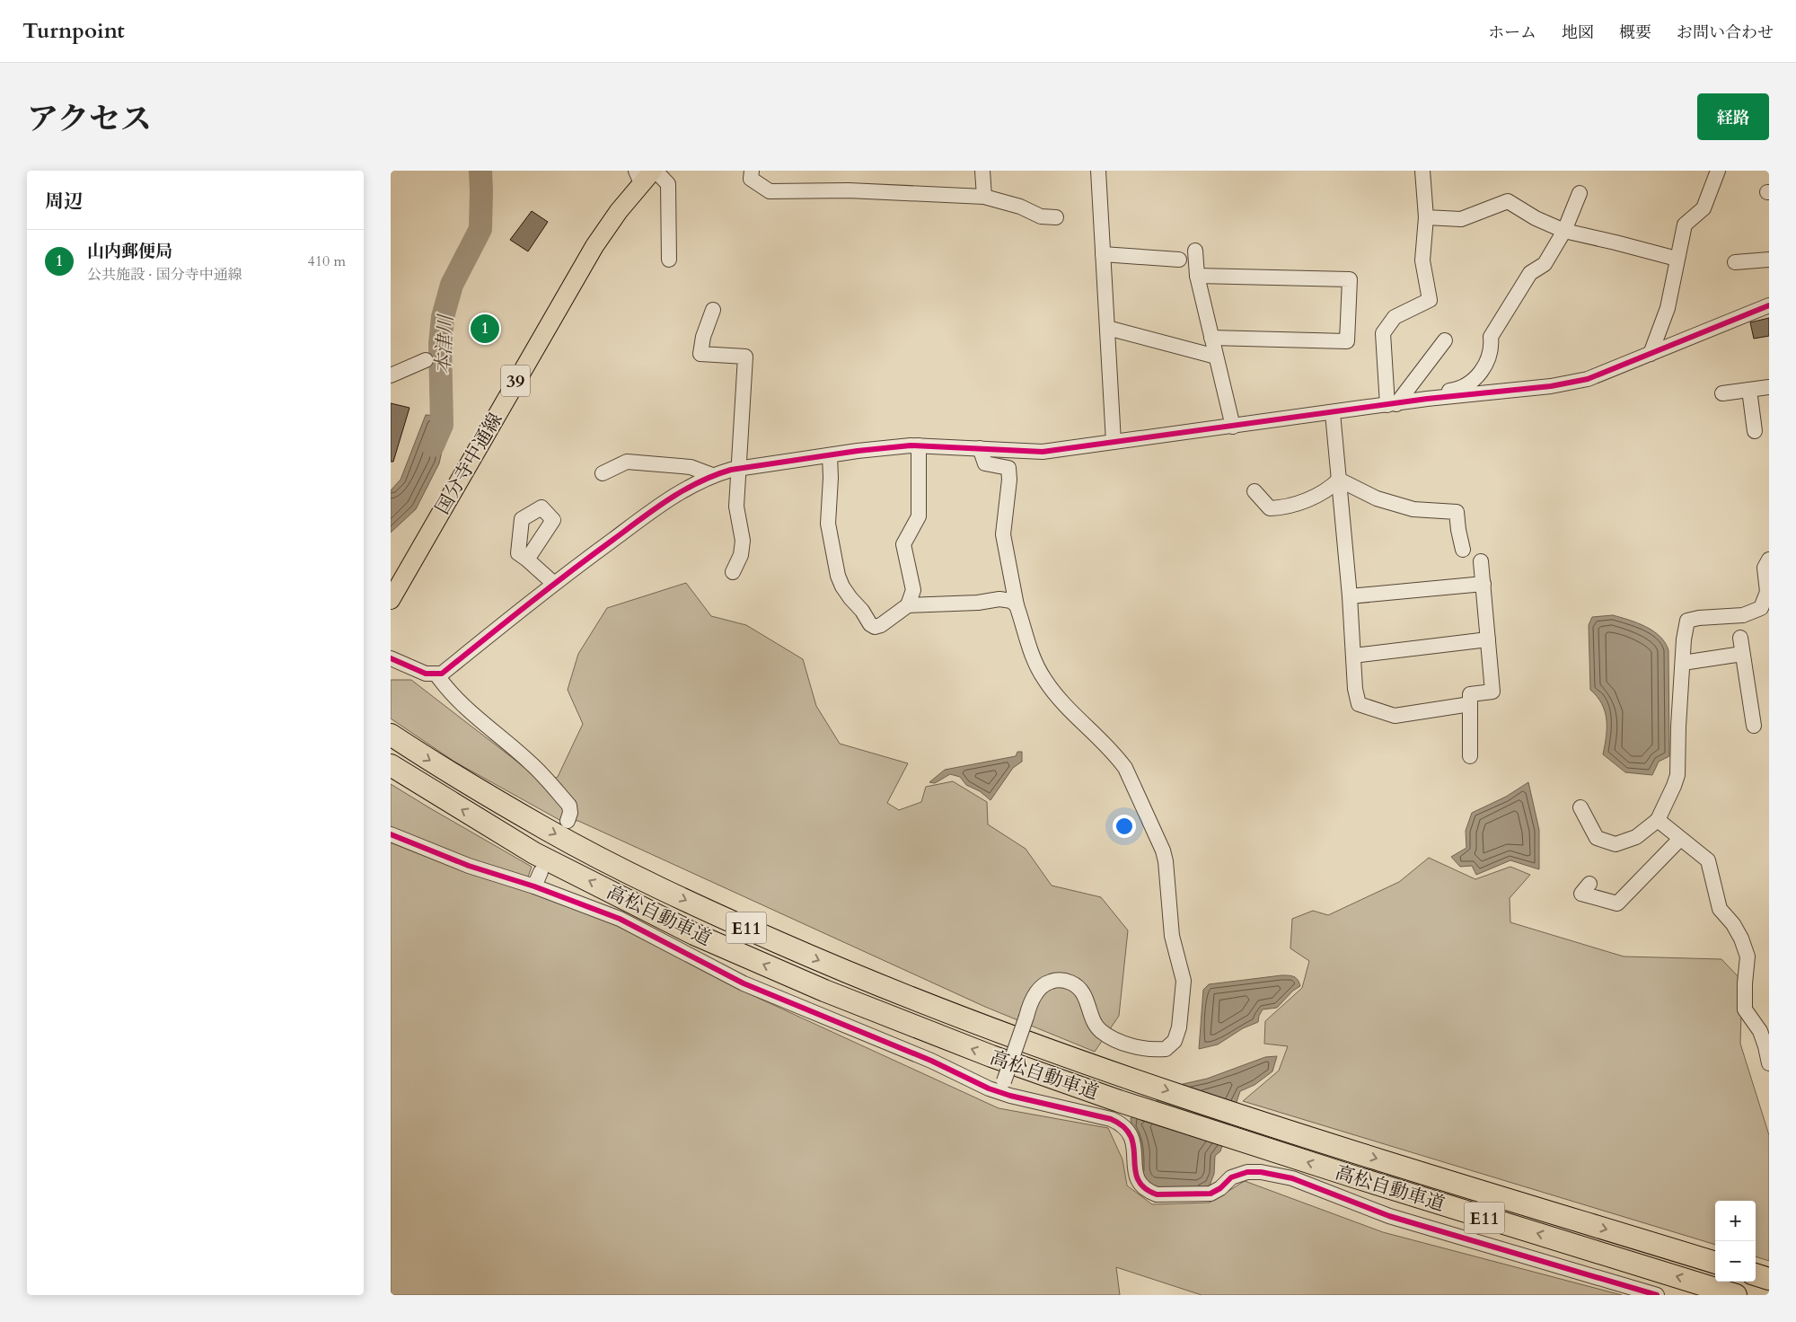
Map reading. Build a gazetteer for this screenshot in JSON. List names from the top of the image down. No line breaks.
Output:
{"streets":{"highway":["高松自動車道","E11"],"main road":["39","国分寺中通線"]},"water":["本津川"],"page":{"header":"Turnpoint","nav":["ホーム","地図","概要","お問い合わせ"],"title":"アクセス","buttons":"経路","heading":"周辺","list":[{"mark":"1","name":"山内郵便局","note":"公共施設 · 国分寺中通線","value":"410 m"}],"pins":"1","map_buttons":["+","−"]}}
